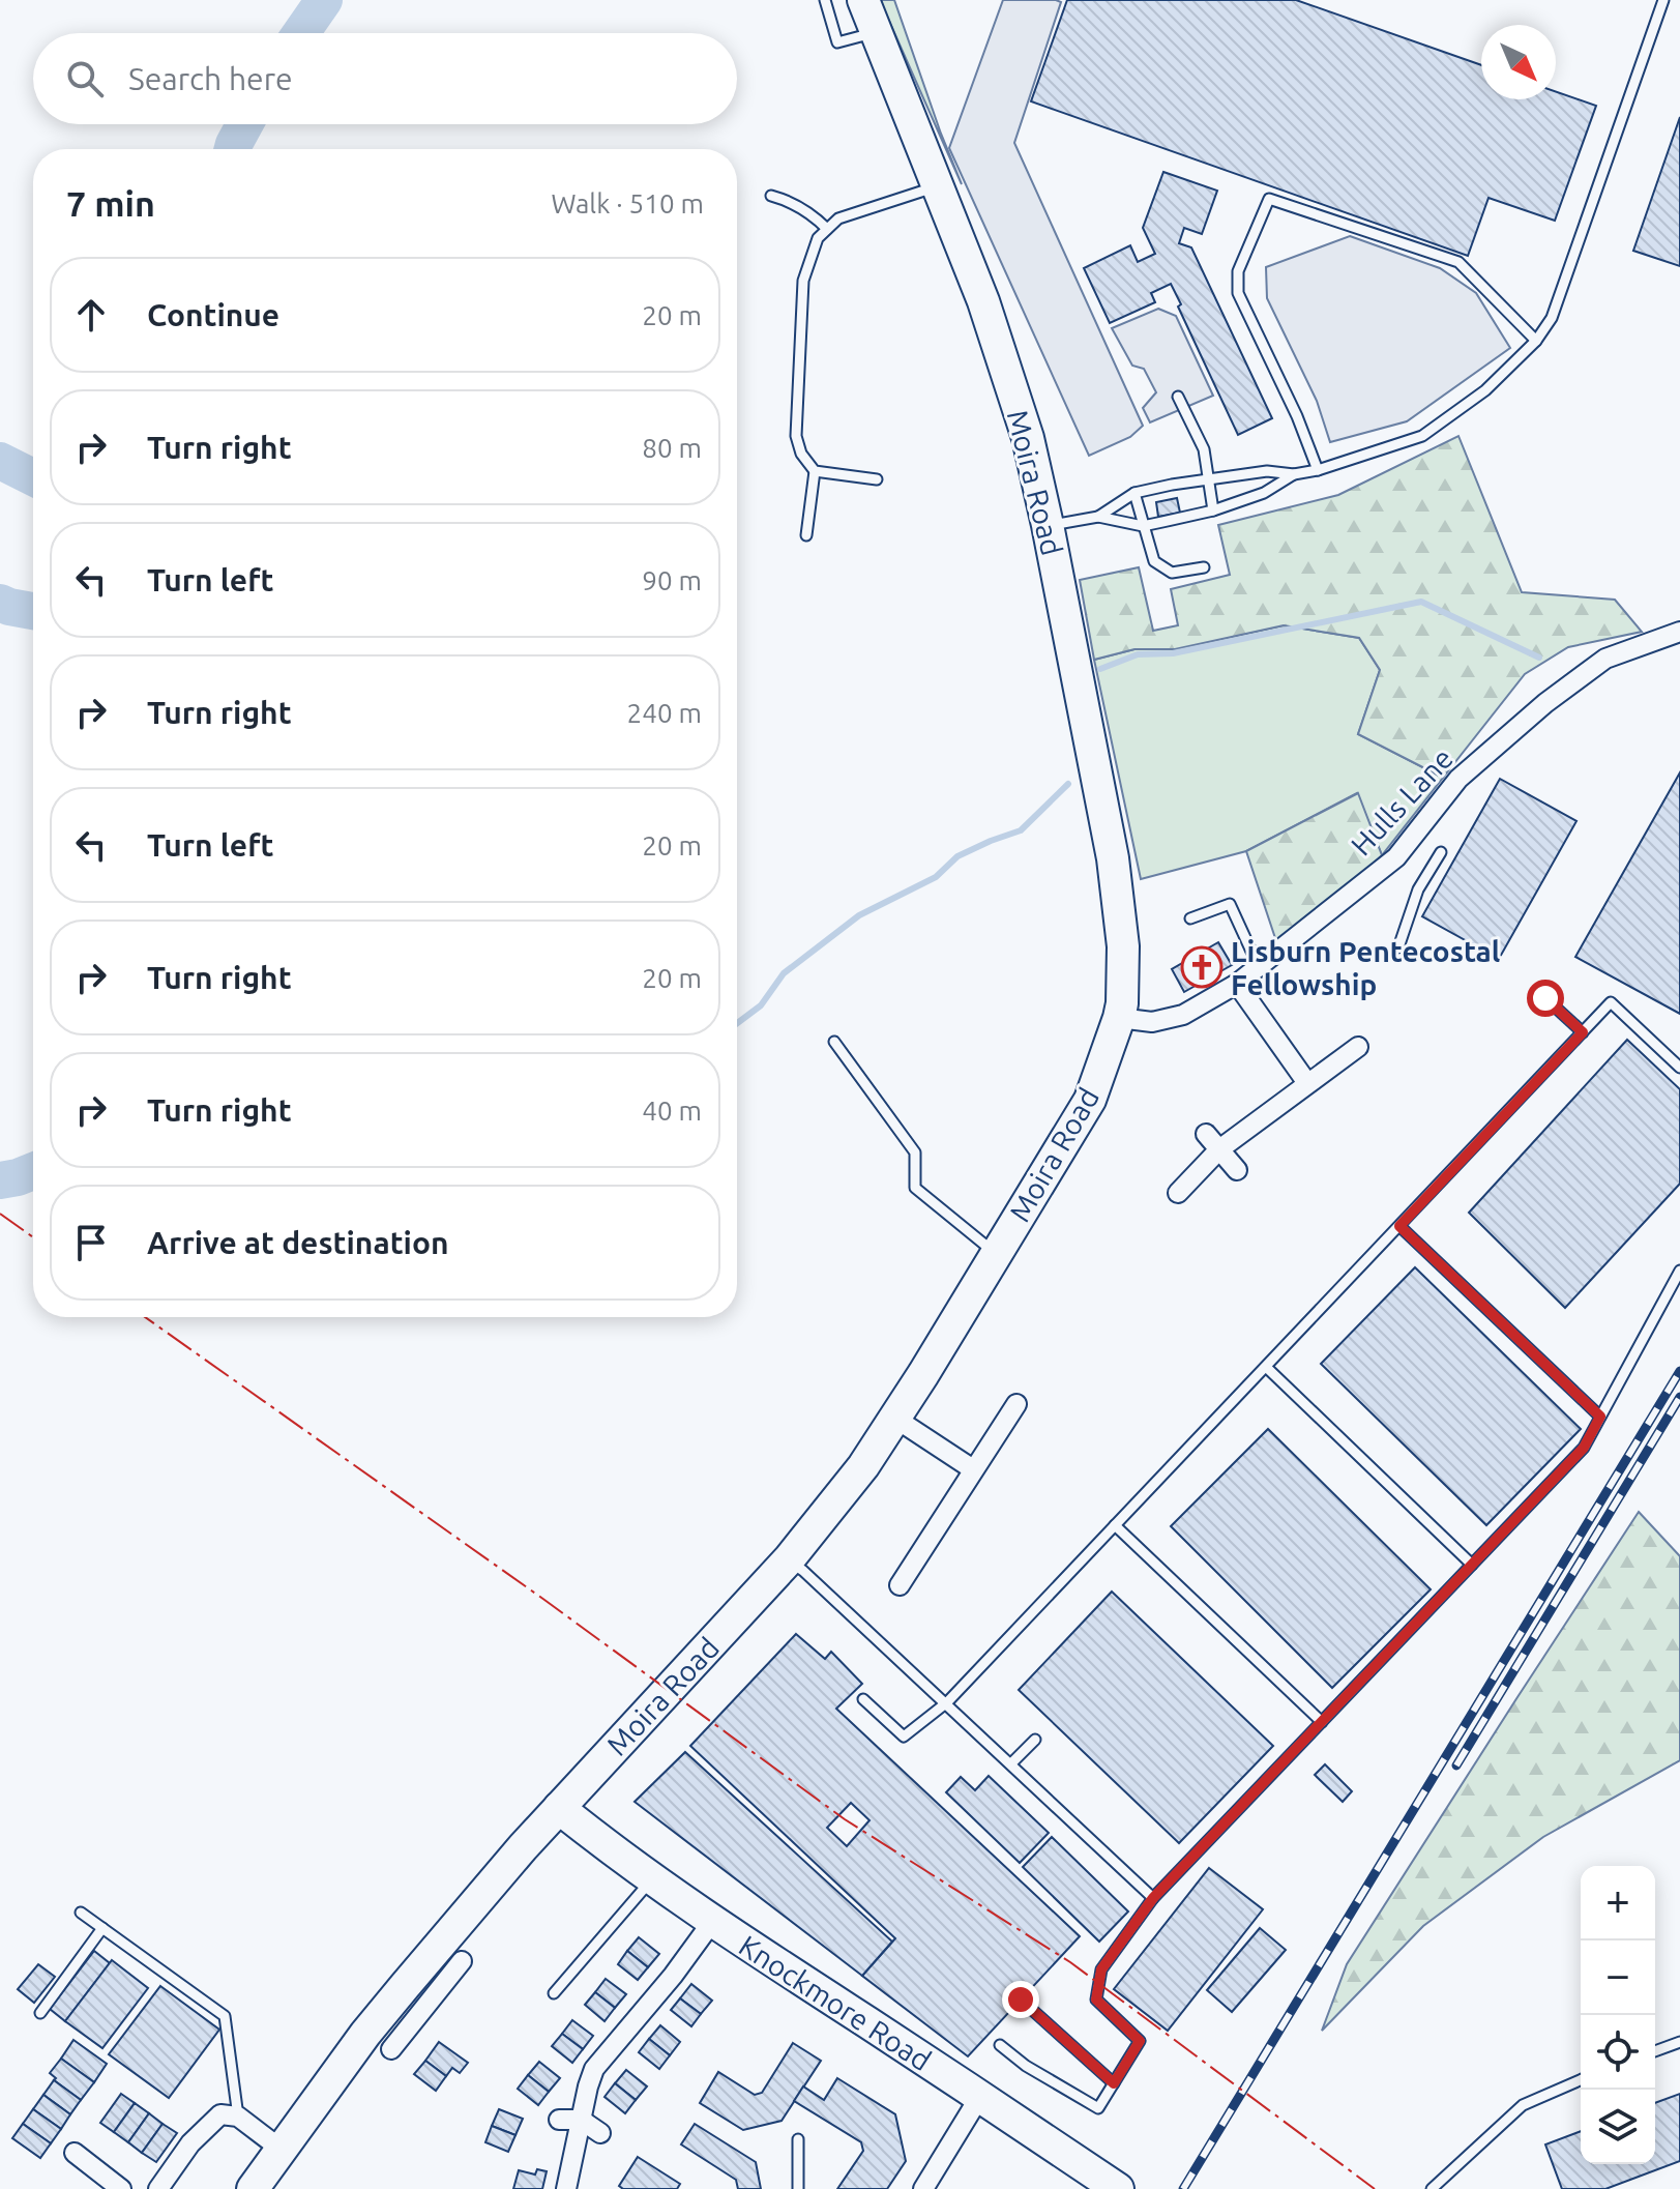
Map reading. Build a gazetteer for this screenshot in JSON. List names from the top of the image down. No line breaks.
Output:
{"streets":{"main road":["Moira Road","Knockmore Road"],"street":["Hulls Lane"]},"crossings":[["Moira Road","Hulls Lane"],["Moira Road","Knockmore Road"]],"places":{"church":["Lisburn Pentecostal Fellowship"]},"north":"bottom right","page":{"search":"Search here","heading":["7 min","Walk · 510 m"],"list":[["Continue","20 m"],["Turn right","80 m"],["Turn left","90 m"],["Turn right","240 m"],["Turn left","20 m"],["Turn right","20 m"],["Turn right","40 m"],"Arrive at destination"],"map_buttons":["+","−"]}}
